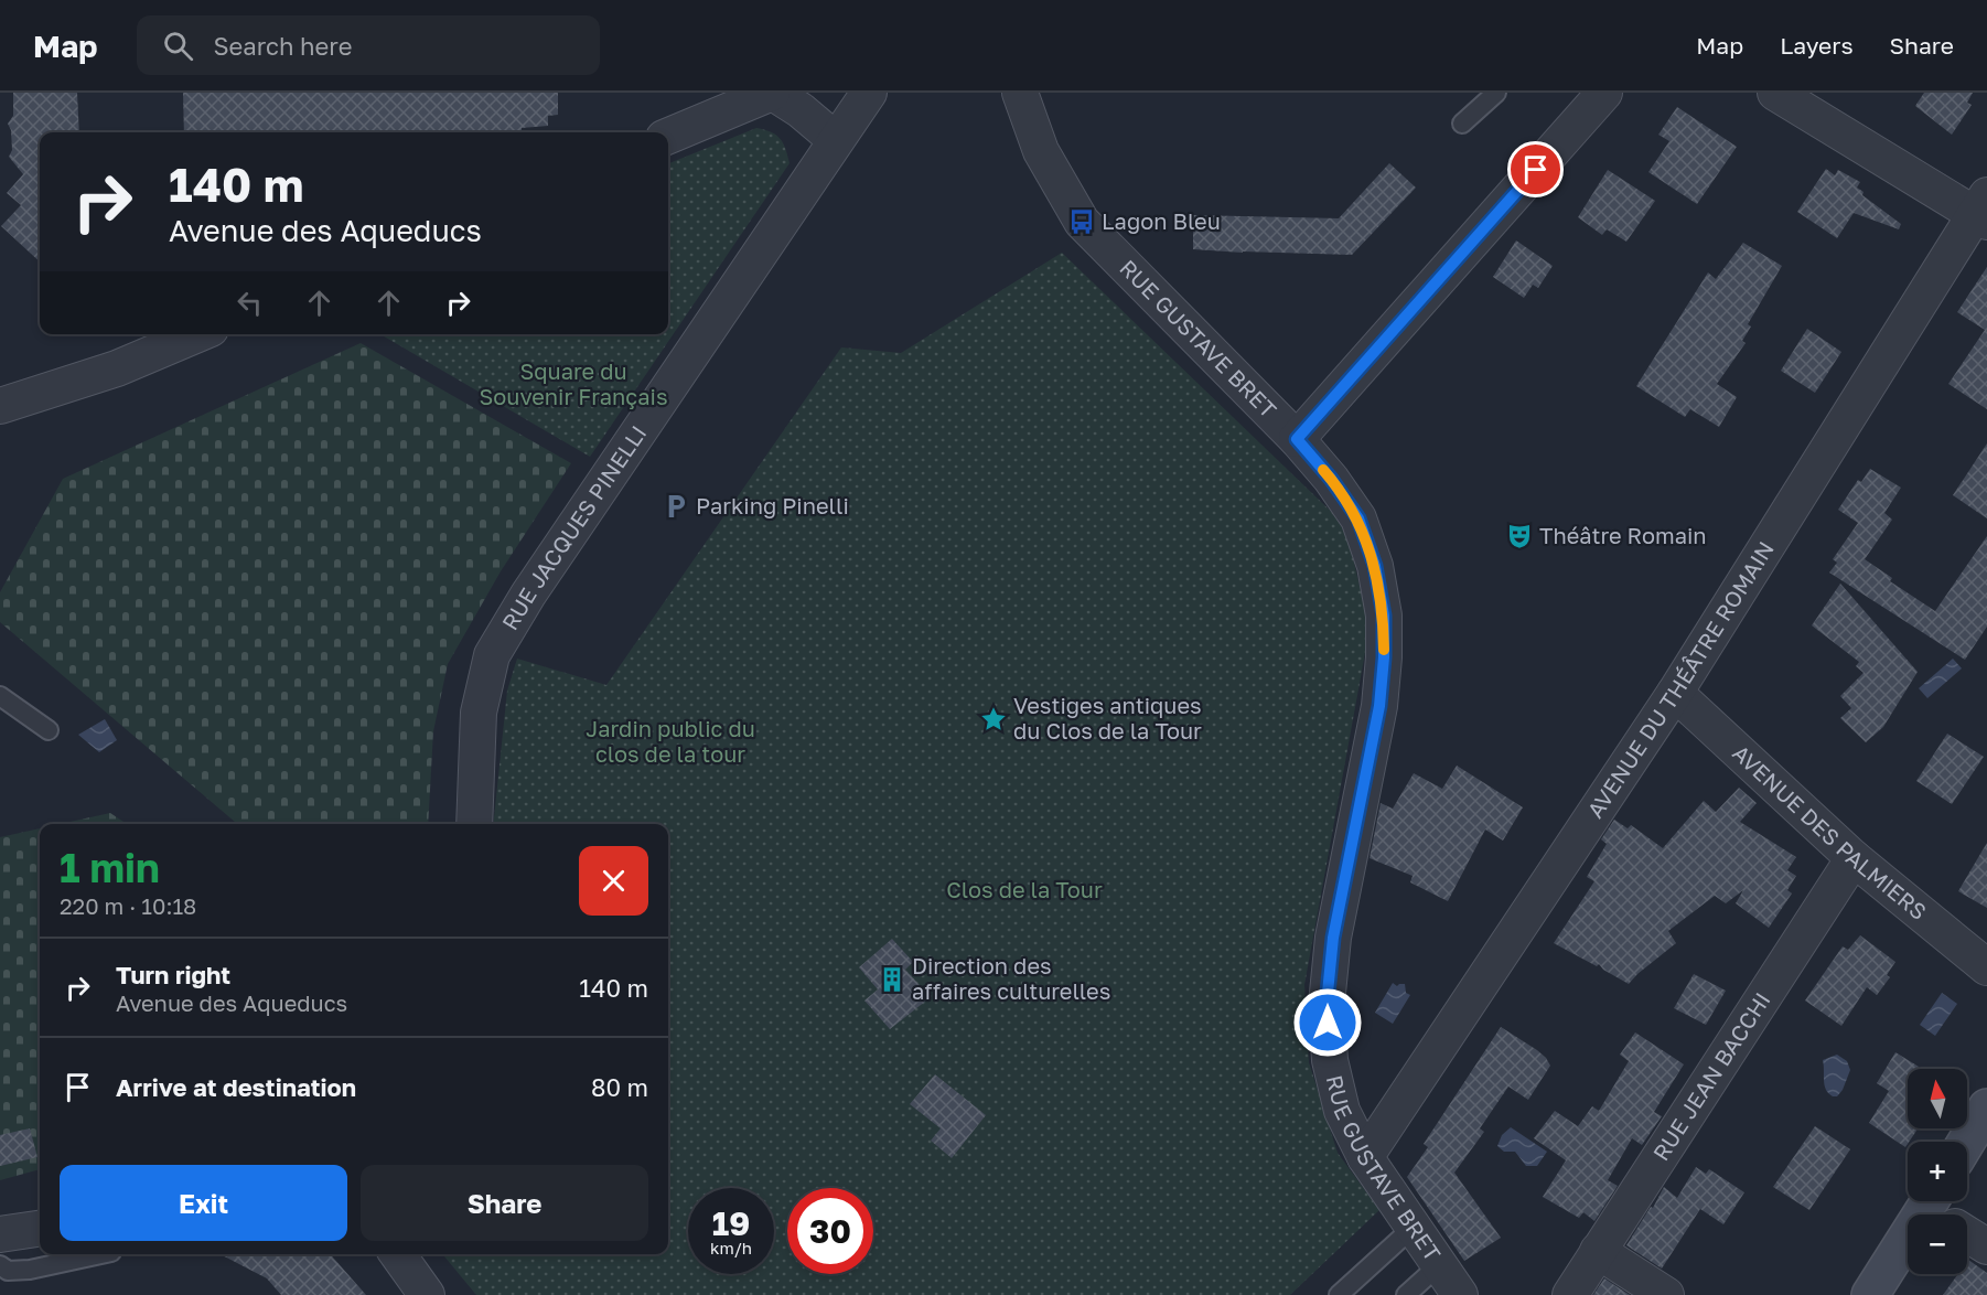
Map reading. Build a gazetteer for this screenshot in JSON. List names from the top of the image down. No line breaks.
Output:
{"streets":{"street":["RUE GUSTAVE BRET","RUE JACQUES PINELLI","AVENUE DU THÉÂTRE ROMAIN","AVENUE DES PALMIERS","RUE JEAN BACCHI"]},"crossings":[["RUE GUSTAVE BRET","AVENUE DU THÉÂTRE ROMAIN"],["AVENUE DU THÉÂTRE ROMAIN","AVENUE DES PALMIERS"],["AVENUE DES PALMIERS","RUE JEAN BACCHI"]],"parks":["Square du Souvenir Français","Jardin public du clos de la tour","Clos de la Tour"],"places":{"bus stop":["Lagon Bleu"],"parking":["Parking Pinelli"],"theatre":["Théâtre Romain"],"place":["Vestiges antiques du Clos de la Tour"],"building":["Direction des affaires culturelles"]},"north":"top","page":{"header":"Map","search":"Search here","nav":["Map","Layers","Share"],"turn":["140 m","Avenue des Aqueducs"],"heading":["1 min","220 m · 10:18"],"list":[{"name":"Turn right","note":"Avenue des Aqueducs","value":"140 m"},{"name":"Arrive at destination","value":"80 m"}],"map_buttons":["+","−"],"buttons":["Exit","Share"],"speed":"19 km/h","limit":"30"}}
